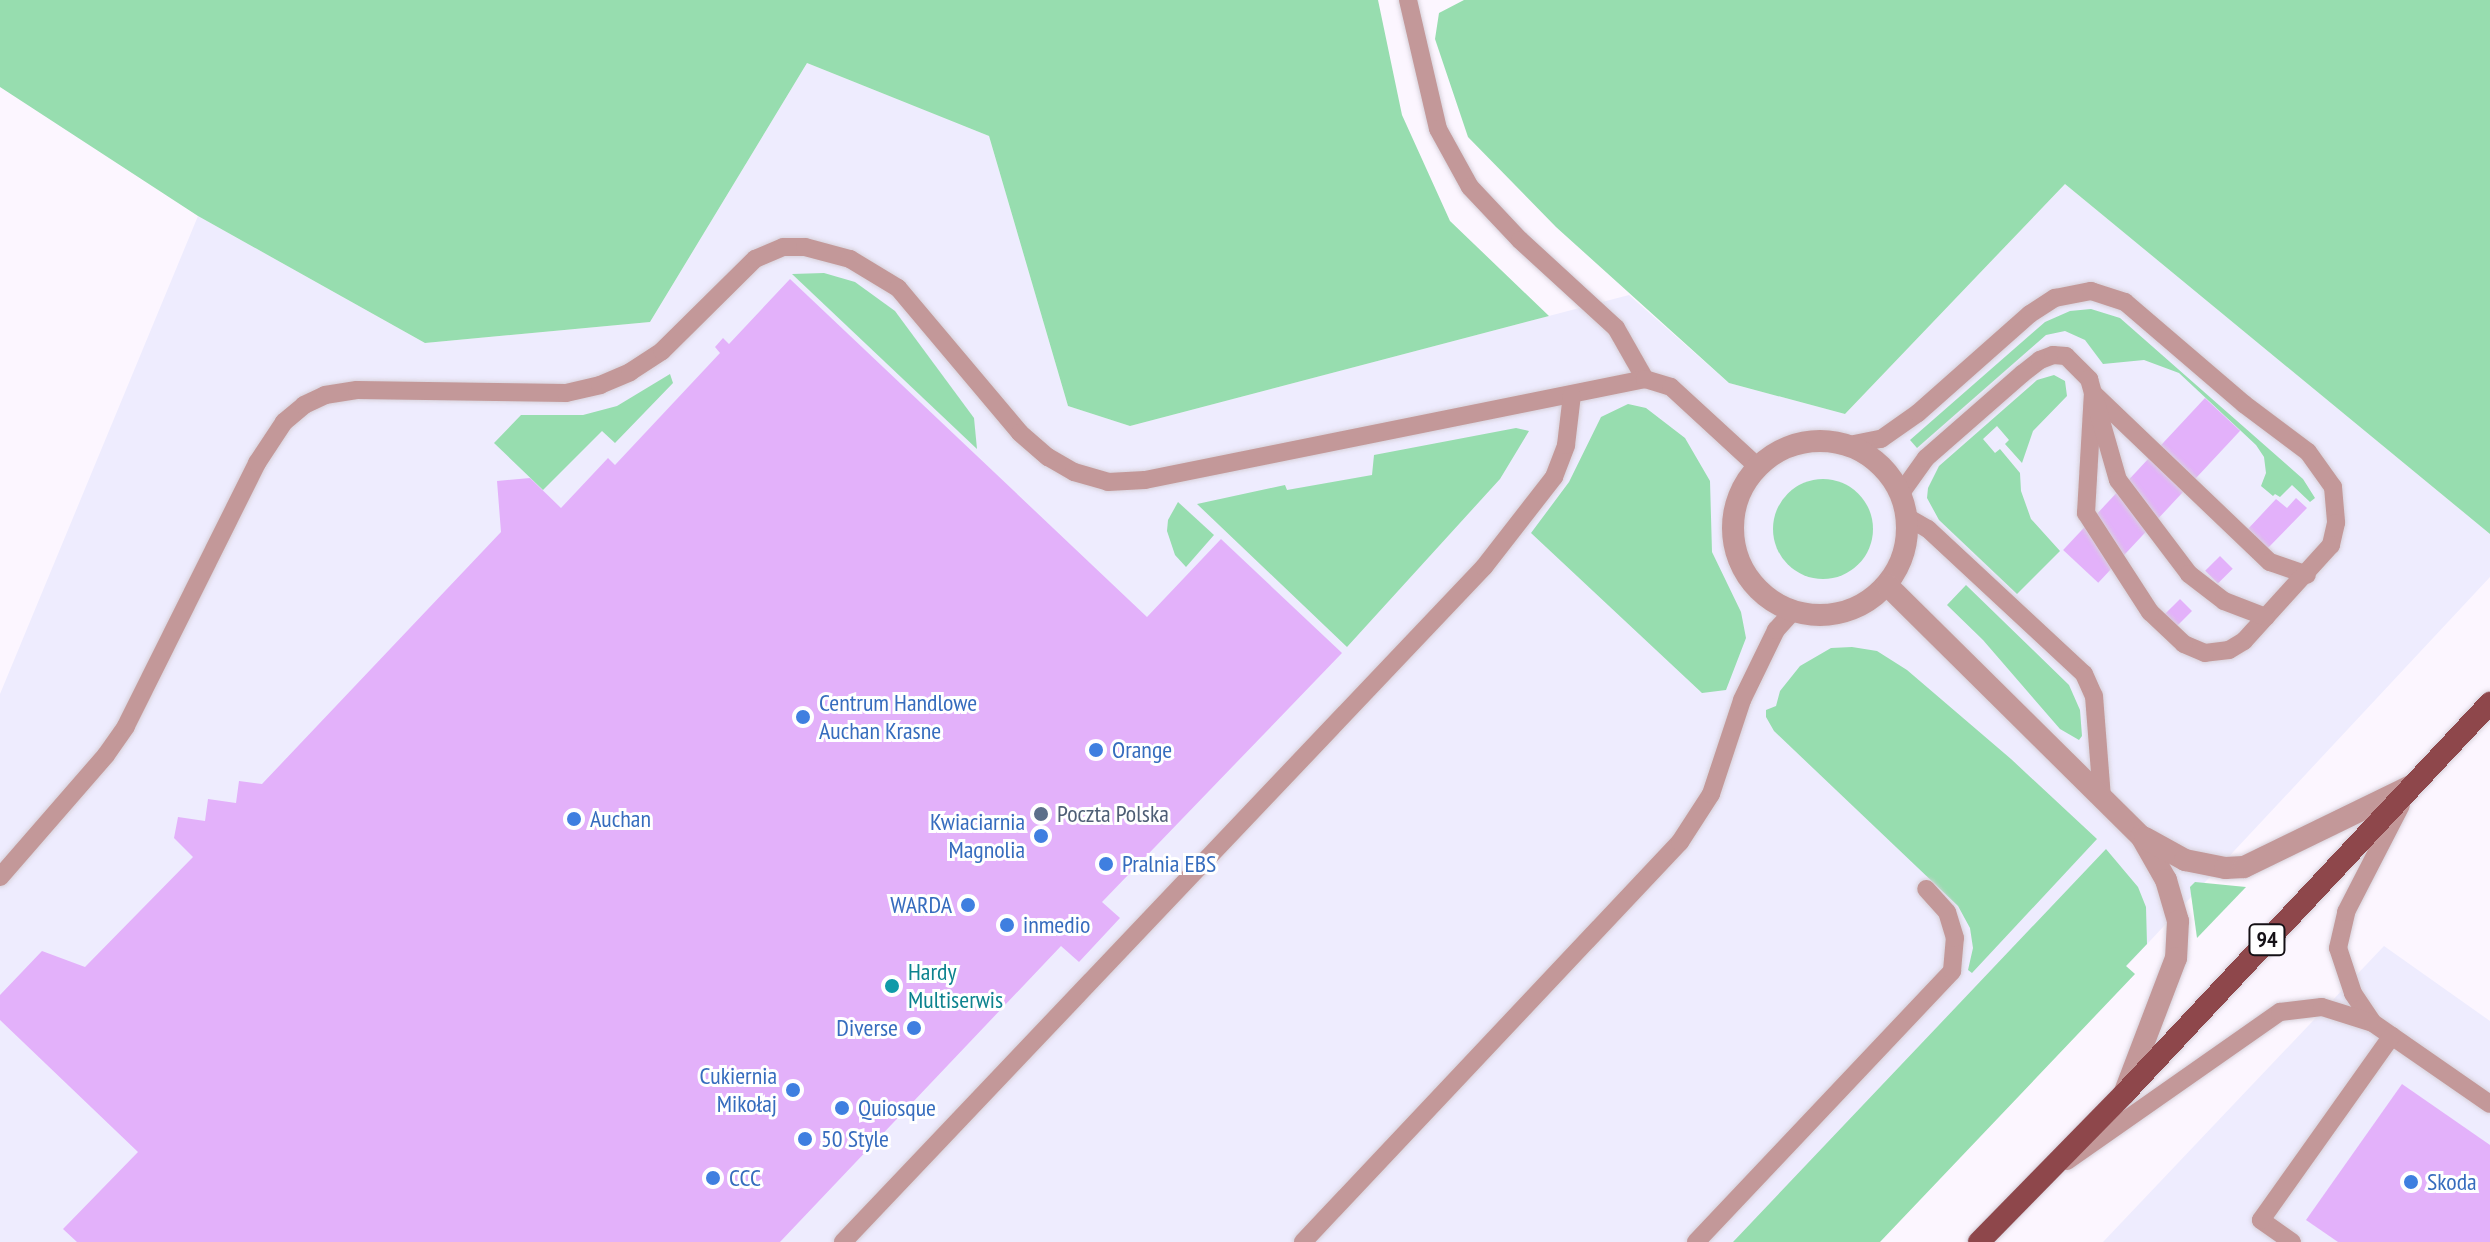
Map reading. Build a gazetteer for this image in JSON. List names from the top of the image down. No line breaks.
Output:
{"streets":{"main road":["94"]},"places":["Centrum Handlowe Auchan Krasne","Orange","Poczta Polska","Auchan","Kwiaciarnia Magnolia","Pralnia EBS","WARDA","inmedio","Hardy Multiserwis","Diverse","Cukiernia Mikołaj","Quiosque","50 Style","CCC","Skoda"]}
